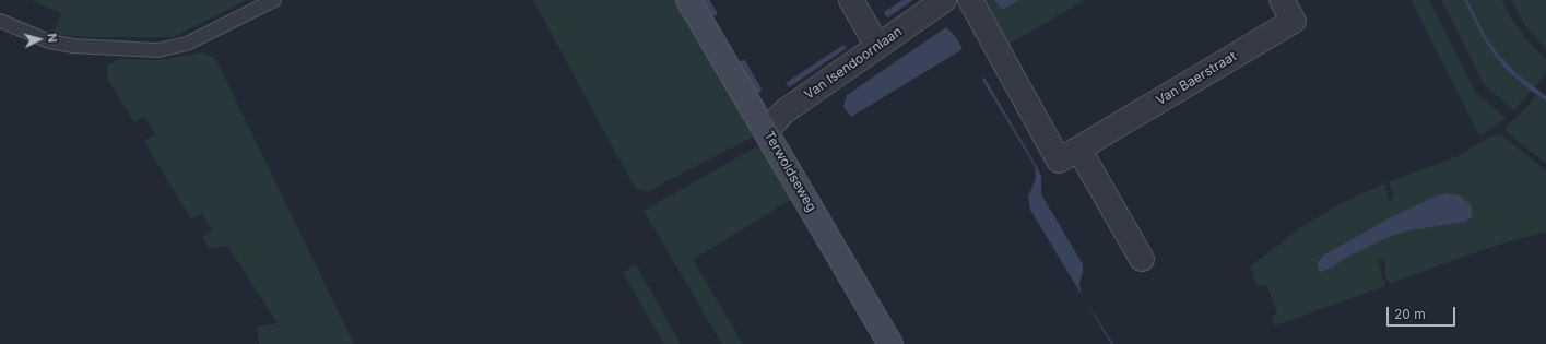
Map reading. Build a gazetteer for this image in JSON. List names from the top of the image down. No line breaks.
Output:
{"streets":{"street":["Van Isendoornlaan","Van Baerstraat","Terwoldseweg"]},"crossings":[["Van Isendoornlaan","Terwoldseweg"]],"scale_bar":"20 m","north":"right"}
